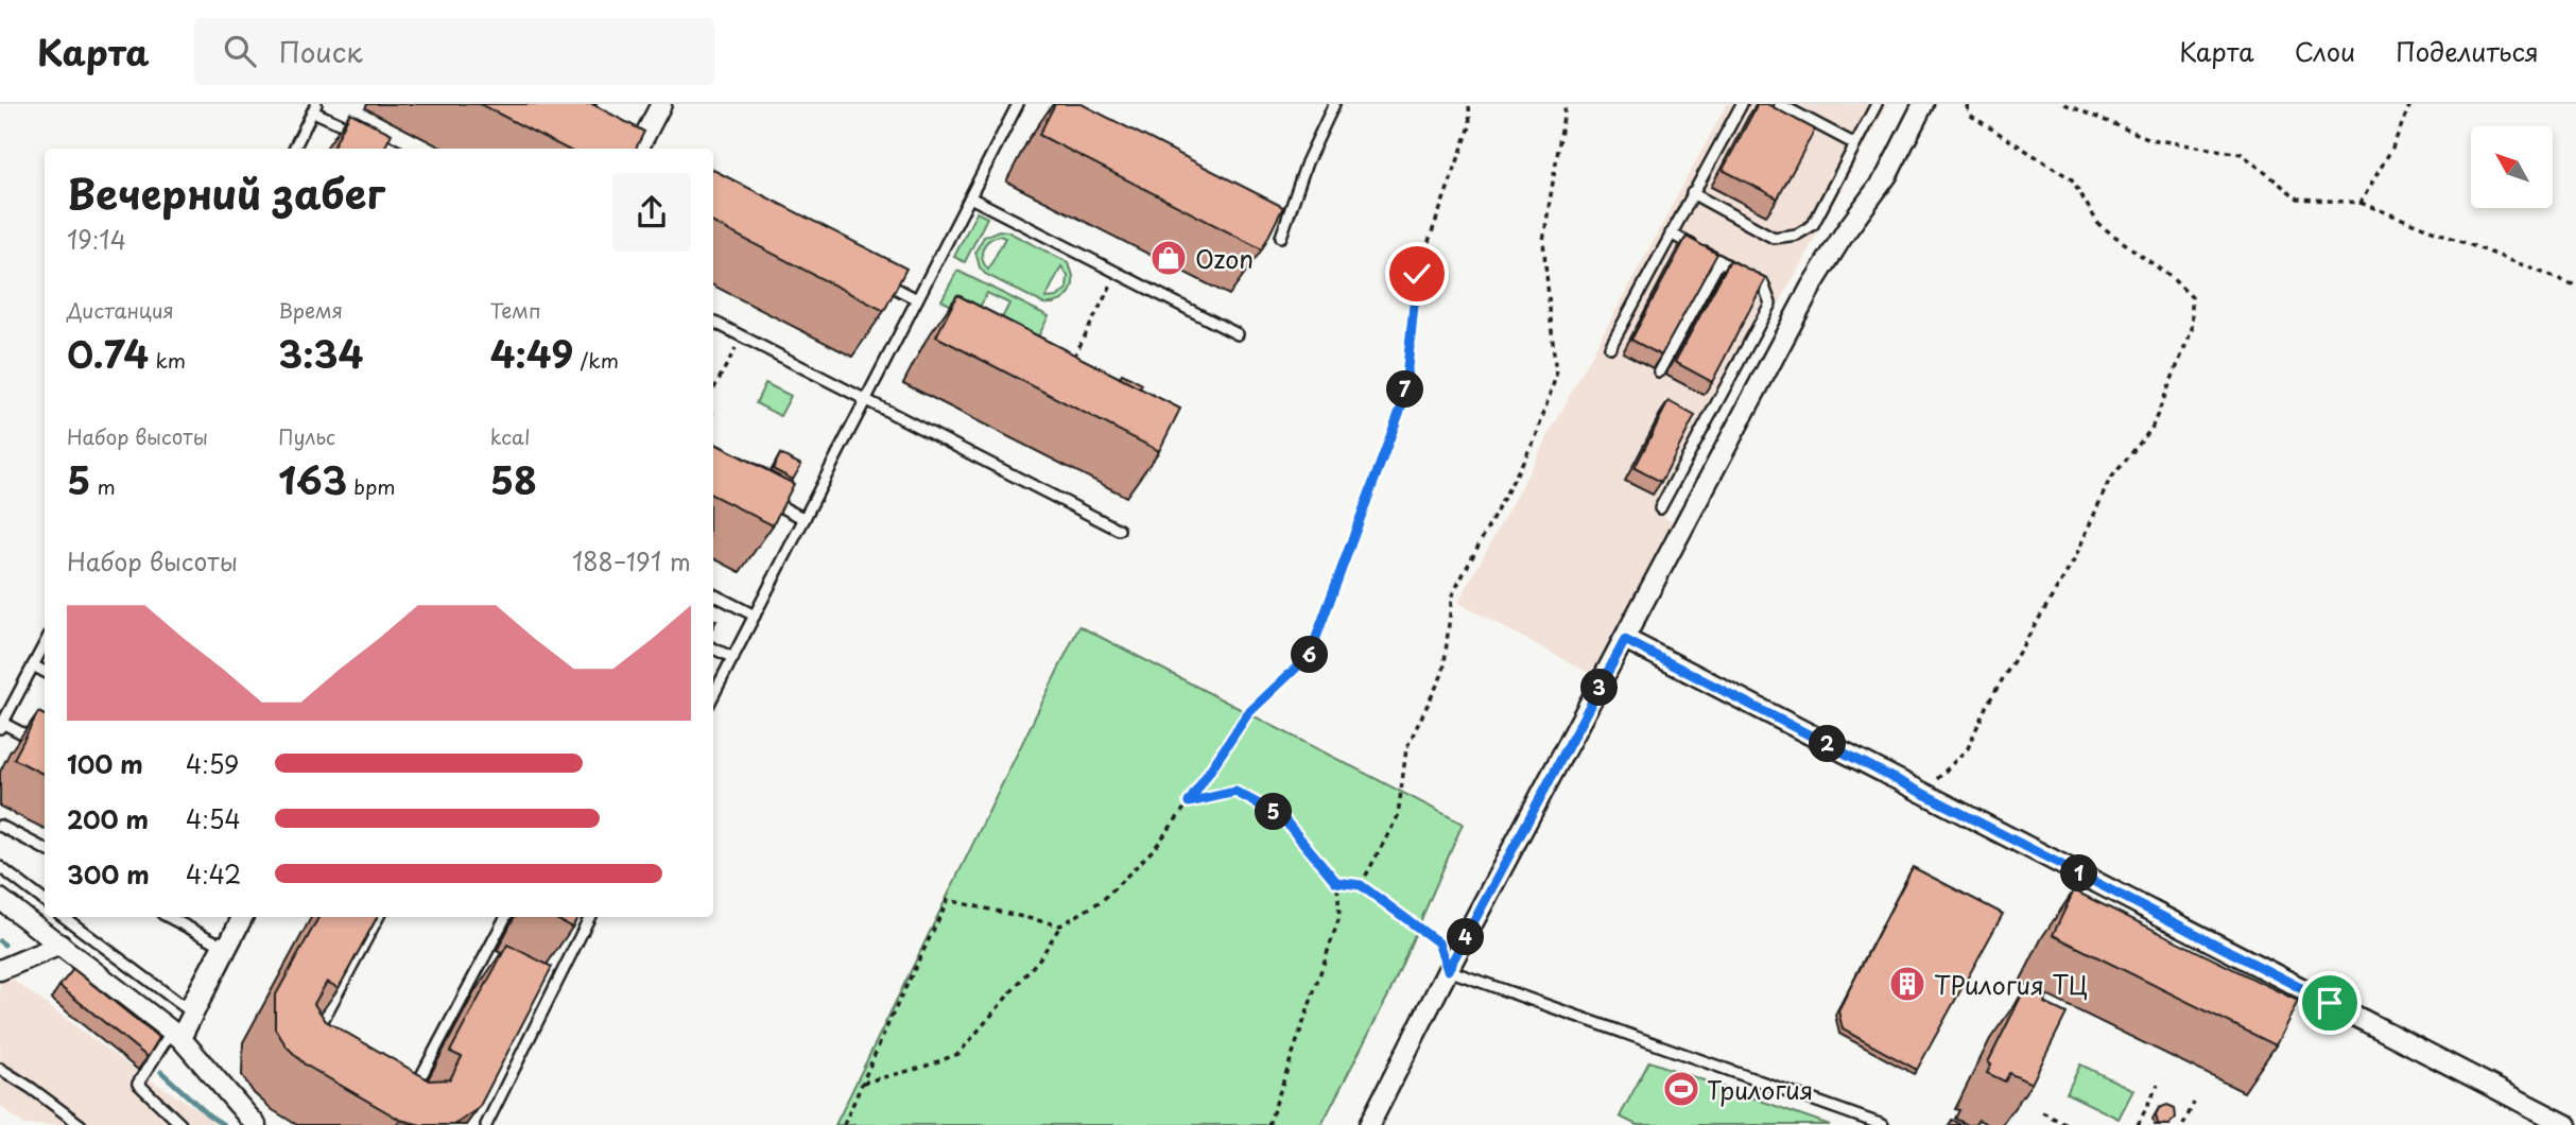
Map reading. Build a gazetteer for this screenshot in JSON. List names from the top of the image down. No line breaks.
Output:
{"places":{"shop":["Ozon"],"building":["ТРилогия ТЦ"],"sports":["Трилогия"]},"north":"top left","page":{"header":"Карта","search":"Поиск","nav":["Карта","Слои","Поделиться"],"heading":["Вечерний забег","19:14"],"stats":[["Дистанция","0.74 km"],["Время","3:34"],["Темп","4:49 /km"],["Набор высоты","5 m"],["Пульс","163 bpm"],["kcal","58"]],"pins":["7","6","3","2","5","1","4"],"chart":["Набор высоты","188–191 m"],"list":[{"name":"100 m","note":"4:59"},{"name":"200 m","note":"4:54"},{"name":"300 m","note":"4:42"}]}}
